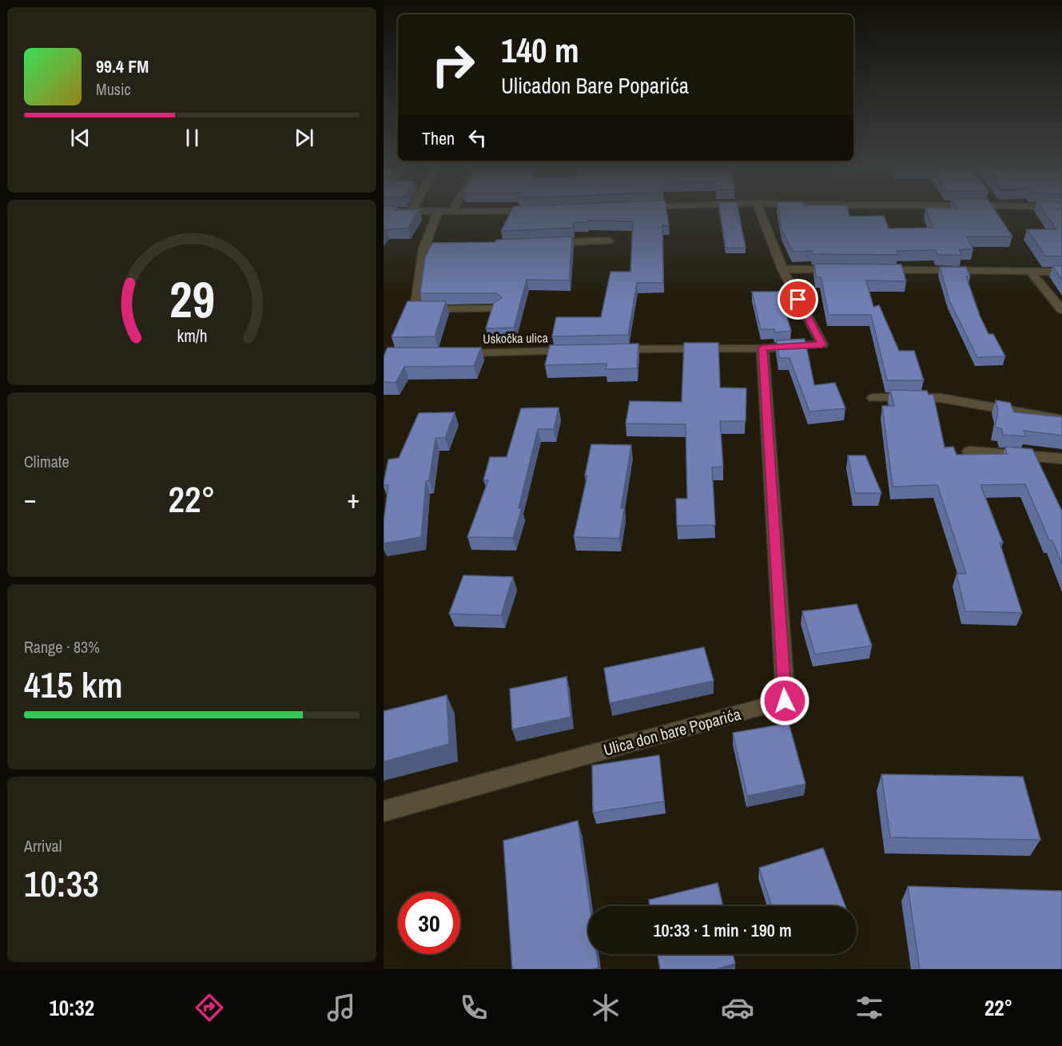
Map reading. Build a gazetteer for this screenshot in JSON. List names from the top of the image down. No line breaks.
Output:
{"streets":{"street":["Uskočka ulica","Ulica don bare Poparića"]},"page":{"turn":["140 m","Ulicadon Bare Poparića"],"song":["99.4 FM","Music"],"then":"Then","tile":["Climate",["Range · 83%","415 km"],["Arrival","10:33"]],"heat":["−","22°","+"],"limit":"30","trip":"10:33 · 1 min · 190 m","tabs":["10:32","22°"],"gauge":["29","km/h"]}}
